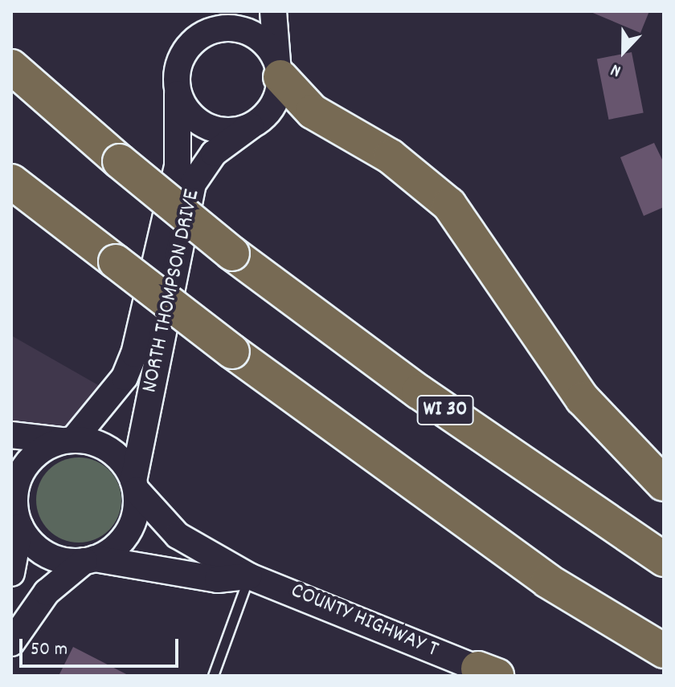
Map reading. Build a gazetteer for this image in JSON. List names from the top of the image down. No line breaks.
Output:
{"streets":{"highway":["WI 30"],"street":["NORTH THOMPSON DRIVE","COUNTY HIGHWAY T"]},"crossings":[["NORTH THOMPSON DRIVE","COUNTY HIGHWAY T"]],"scale_bar":"50 m","north":"bottom"}
